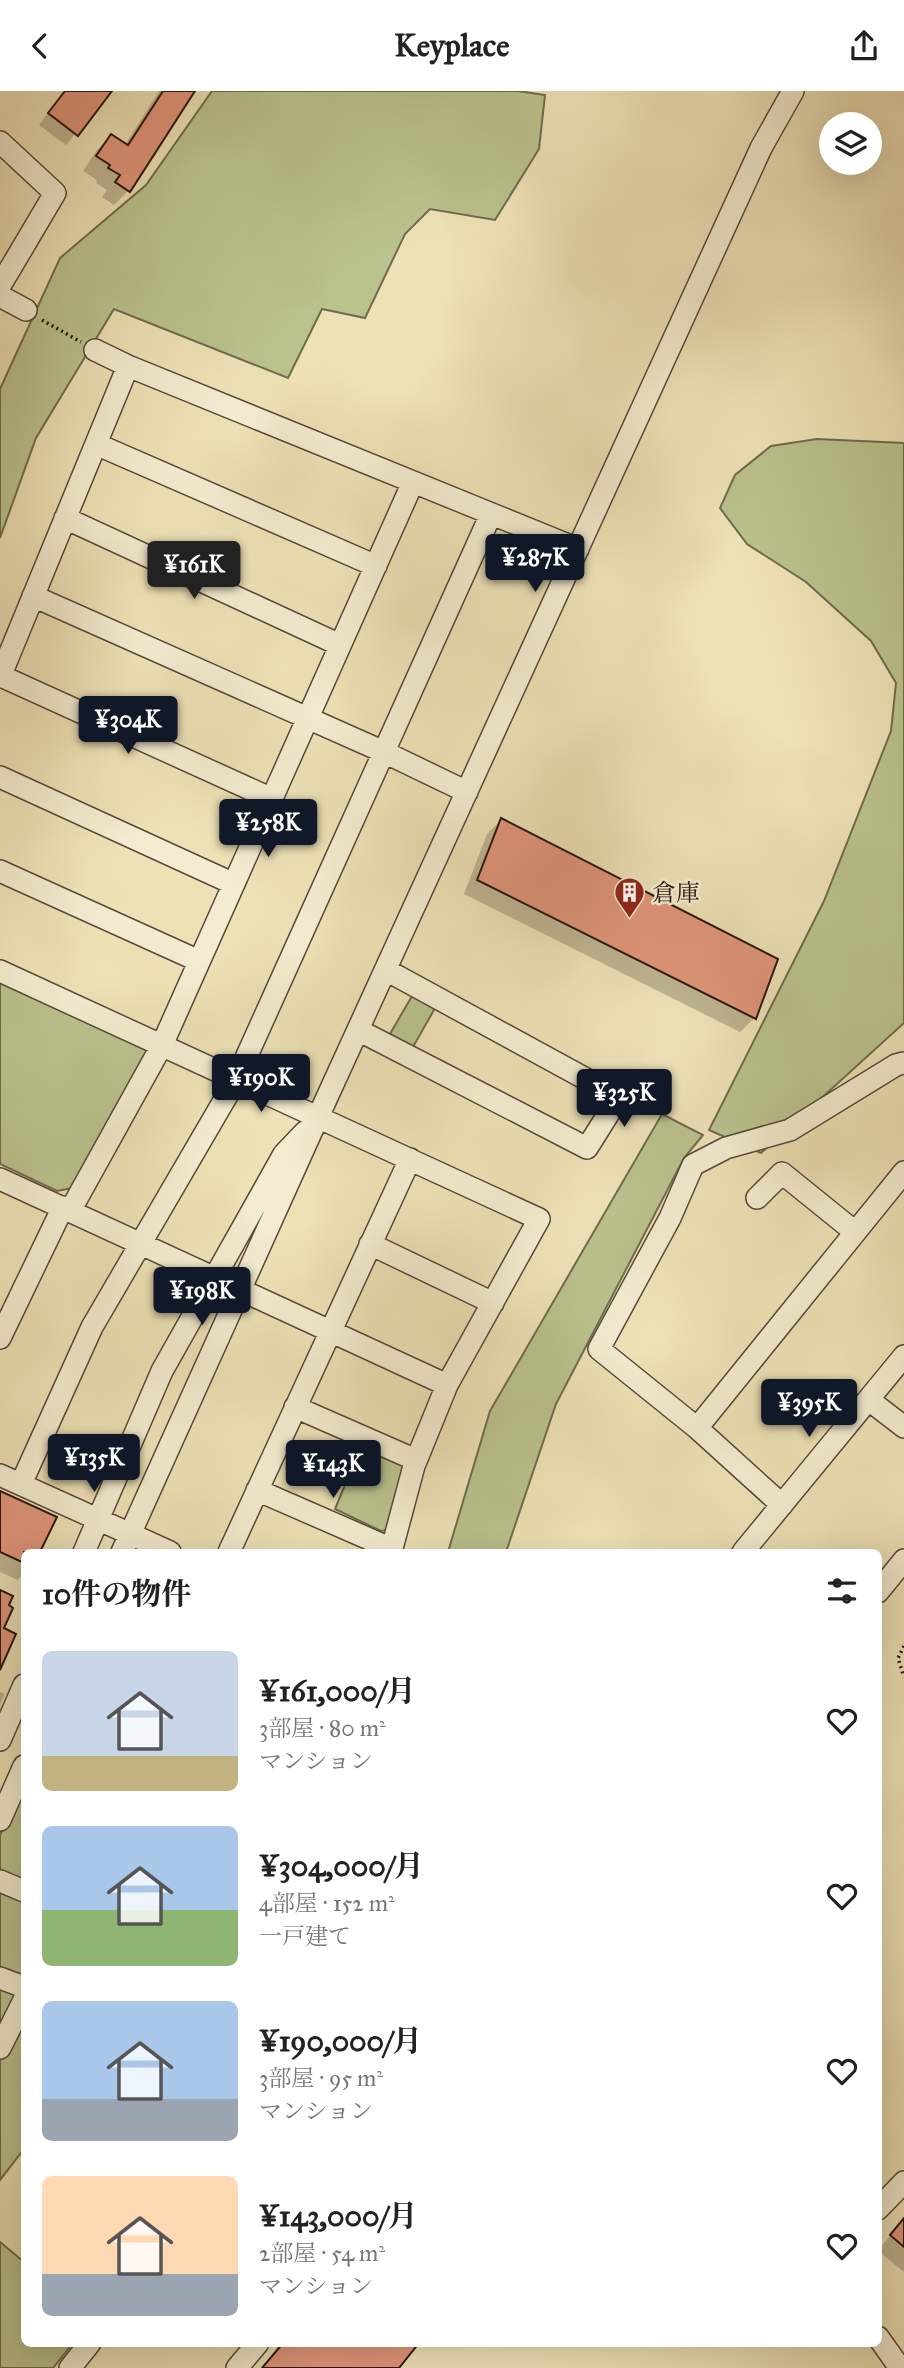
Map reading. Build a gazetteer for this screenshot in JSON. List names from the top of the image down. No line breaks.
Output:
{"places":{"building":["倉庫"]},"page":{"header":"Keyplace","price":["¥287K","¥161K","¥304K","¥258K","¥190K","¥325K","¥198K","¥395K","¥135K","¥143K"],"heading":"10件の物件","list":[{"name":"¥161,000/月","note":"3部屋 · 80 m² · マンション"},{"name":"¥304,000/月","note":"4部屋 · 152 m² · 一戸建て"},{"name":"¥190,000/月","note":"3部屋 · 95 m² · マンション"},{"name":"¥143,000/月","note":"2部屋 · 54 m² · マンション"}]}}
